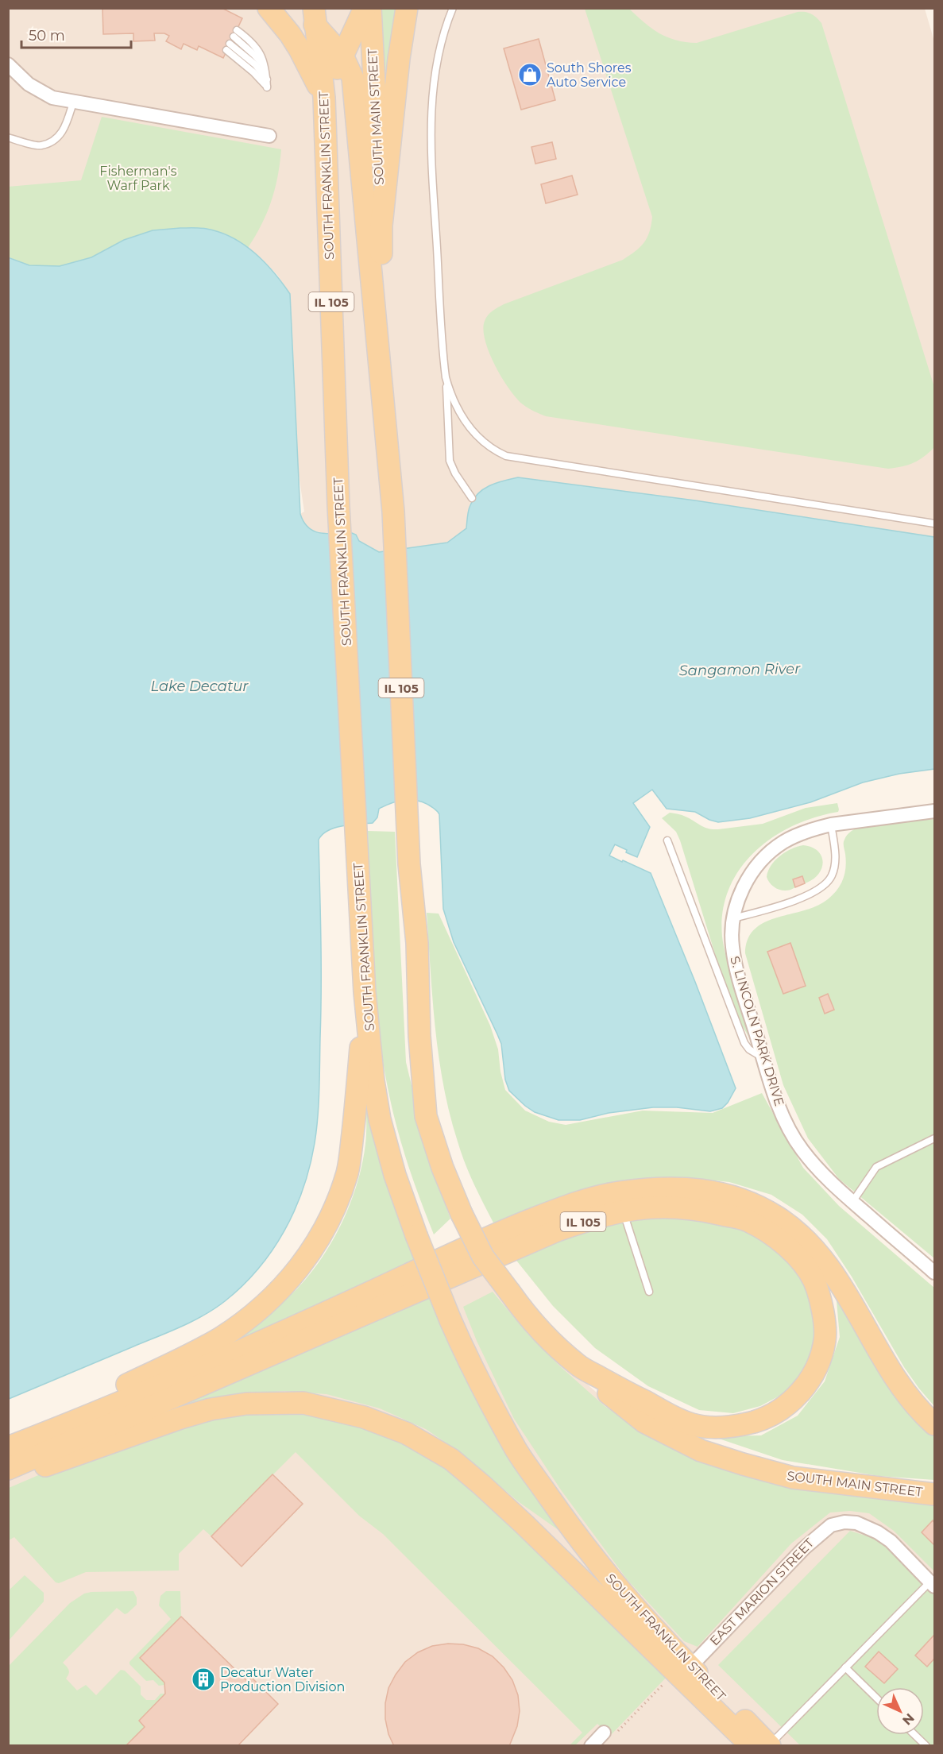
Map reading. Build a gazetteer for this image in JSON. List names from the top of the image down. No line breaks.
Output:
{"streets":{"main road":["SOUTH MAIN STREET","SOUTH FRANKLIN STREET","IL 105"],"street":["S. LINCOLN PARK DRIVE","EAST MARION STREET"]},"crossings":[["SOUTH MAIN STREET","IL 105"],["SOUTH FRANKLIN STREET","IL 105"],["SOUTH FRANKLIN STREET","EAST MARION STREET"]],"water":["Sangamon River","Lake Decatur"],"parks":["Fisherman's Warf Park"],"places":{"shop":["South Shores Auto Service"],"building":["Decatur Water Production Division"]},"scale_bar":"50 m","north":"bottom right"}
